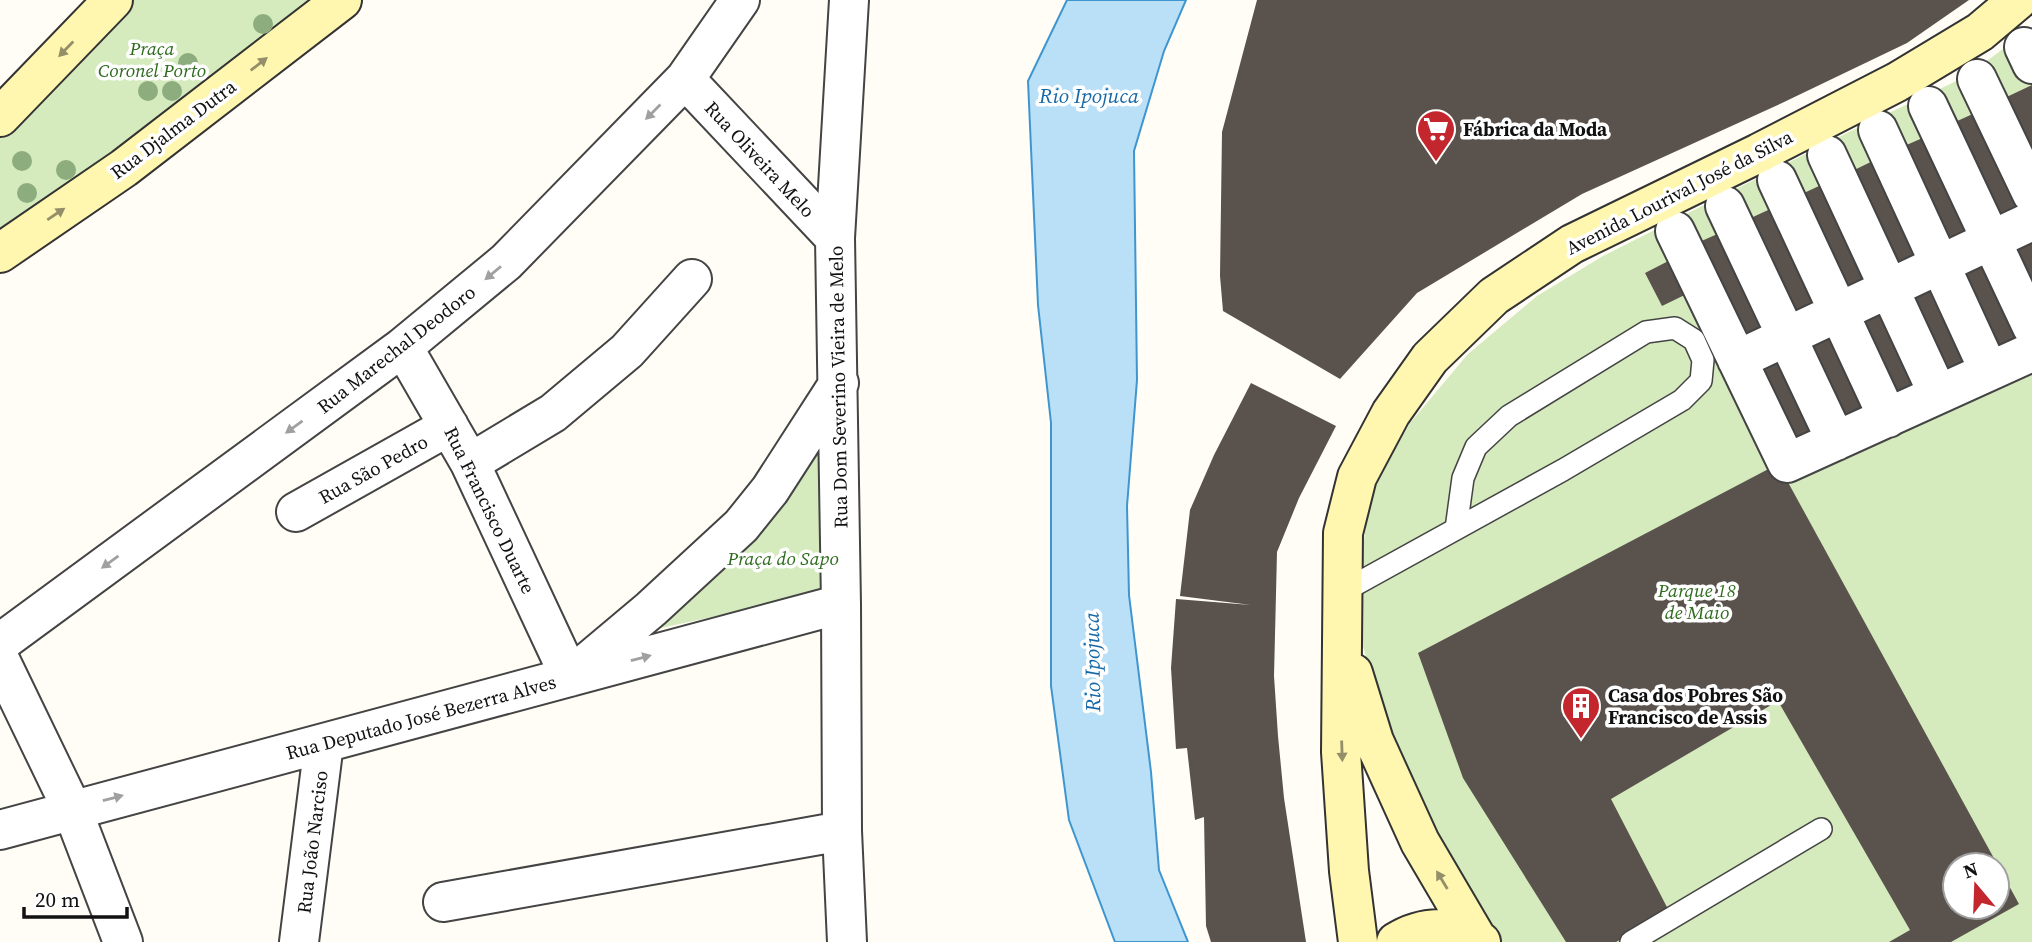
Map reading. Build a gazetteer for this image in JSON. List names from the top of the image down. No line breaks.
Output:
{"streets":{"street":["Rua Djalma Dutra","Rua Oliveira Melo","Avenida Lourival José da Silva","Rua Marechal Deodoro","Rua Dom Severino Vieira de Melo","Rua São Pedro","Rua Francisco Duarte","Rua Deputado José Bezerra Alves","Rua João Narciso"]},"crossings":[["Rua Oliveira Melo","Rua Marechal Deodoro"],["Rua Oliveira Melo","Rua Dom Severino Vieira de Melo"],["Rua Marechal Deodoro","Rua Francisco Duarte"],["Rua Dom Severino Vieira de Melo","Rua Deputado José Bezerra Alves"],["Rua São Pedro","Rua Francisco Duarte"],["Rua Francisco Duarte","Rua Deputado José Bezerra Alves"],["Rua Deputado José Bezerra Alves","Rua João Narciso"]],"water":["Rio Ipojuca"],"parks":["Praça Coronel Porto","Praça do Sapo","Parque 18 de Maio"],"places":{"supermarket":["Fábrica da Moda"],"building":["Casa dos Pobres São Francisco de Assis"]},"scale_bar":"20 m","north":"top"}
